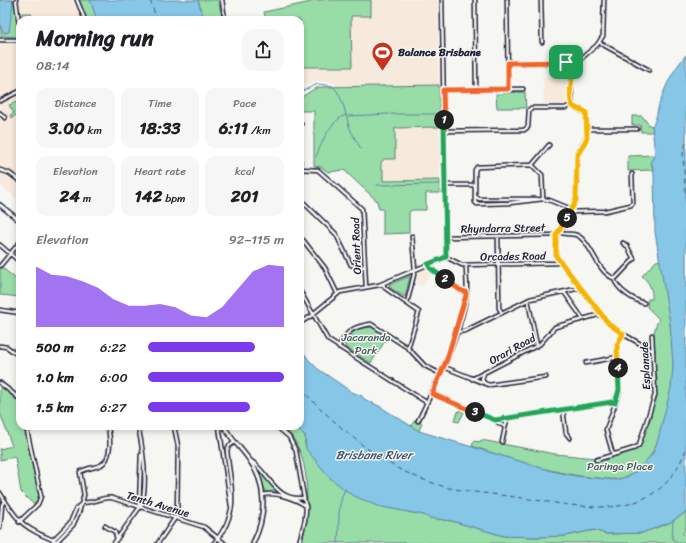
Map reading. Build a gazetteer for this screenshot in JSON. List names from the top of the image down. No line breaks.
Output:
{"streets":{"street":["Rhyndarra Street","Orient Road","Orcades Road","Orari Road","Esplanade","Tenth Avenue"]},"water":["Brisbane River"],"parks":["Jacaranda Park","Paringa Place"],"places":{"sports":["Balance Brisbane"]},"page":{"heading":["Morning run","08:14"],"stats":[["Distance","3.00 km"],["Time","18:33"],["Pace","6:11 /km"],["Elevation","24 m"],["Heart rate","142 bpm"],["kcal","201"]],"pins":["1","5","2","4","3"],"chart":["Elevation","92–115 m"],"list":[{"name":"500 m","note":"6:22"},{"name":"1.0 km","note":"6:00"},{"name":"1.5 km","note":"6:27"}]}}
